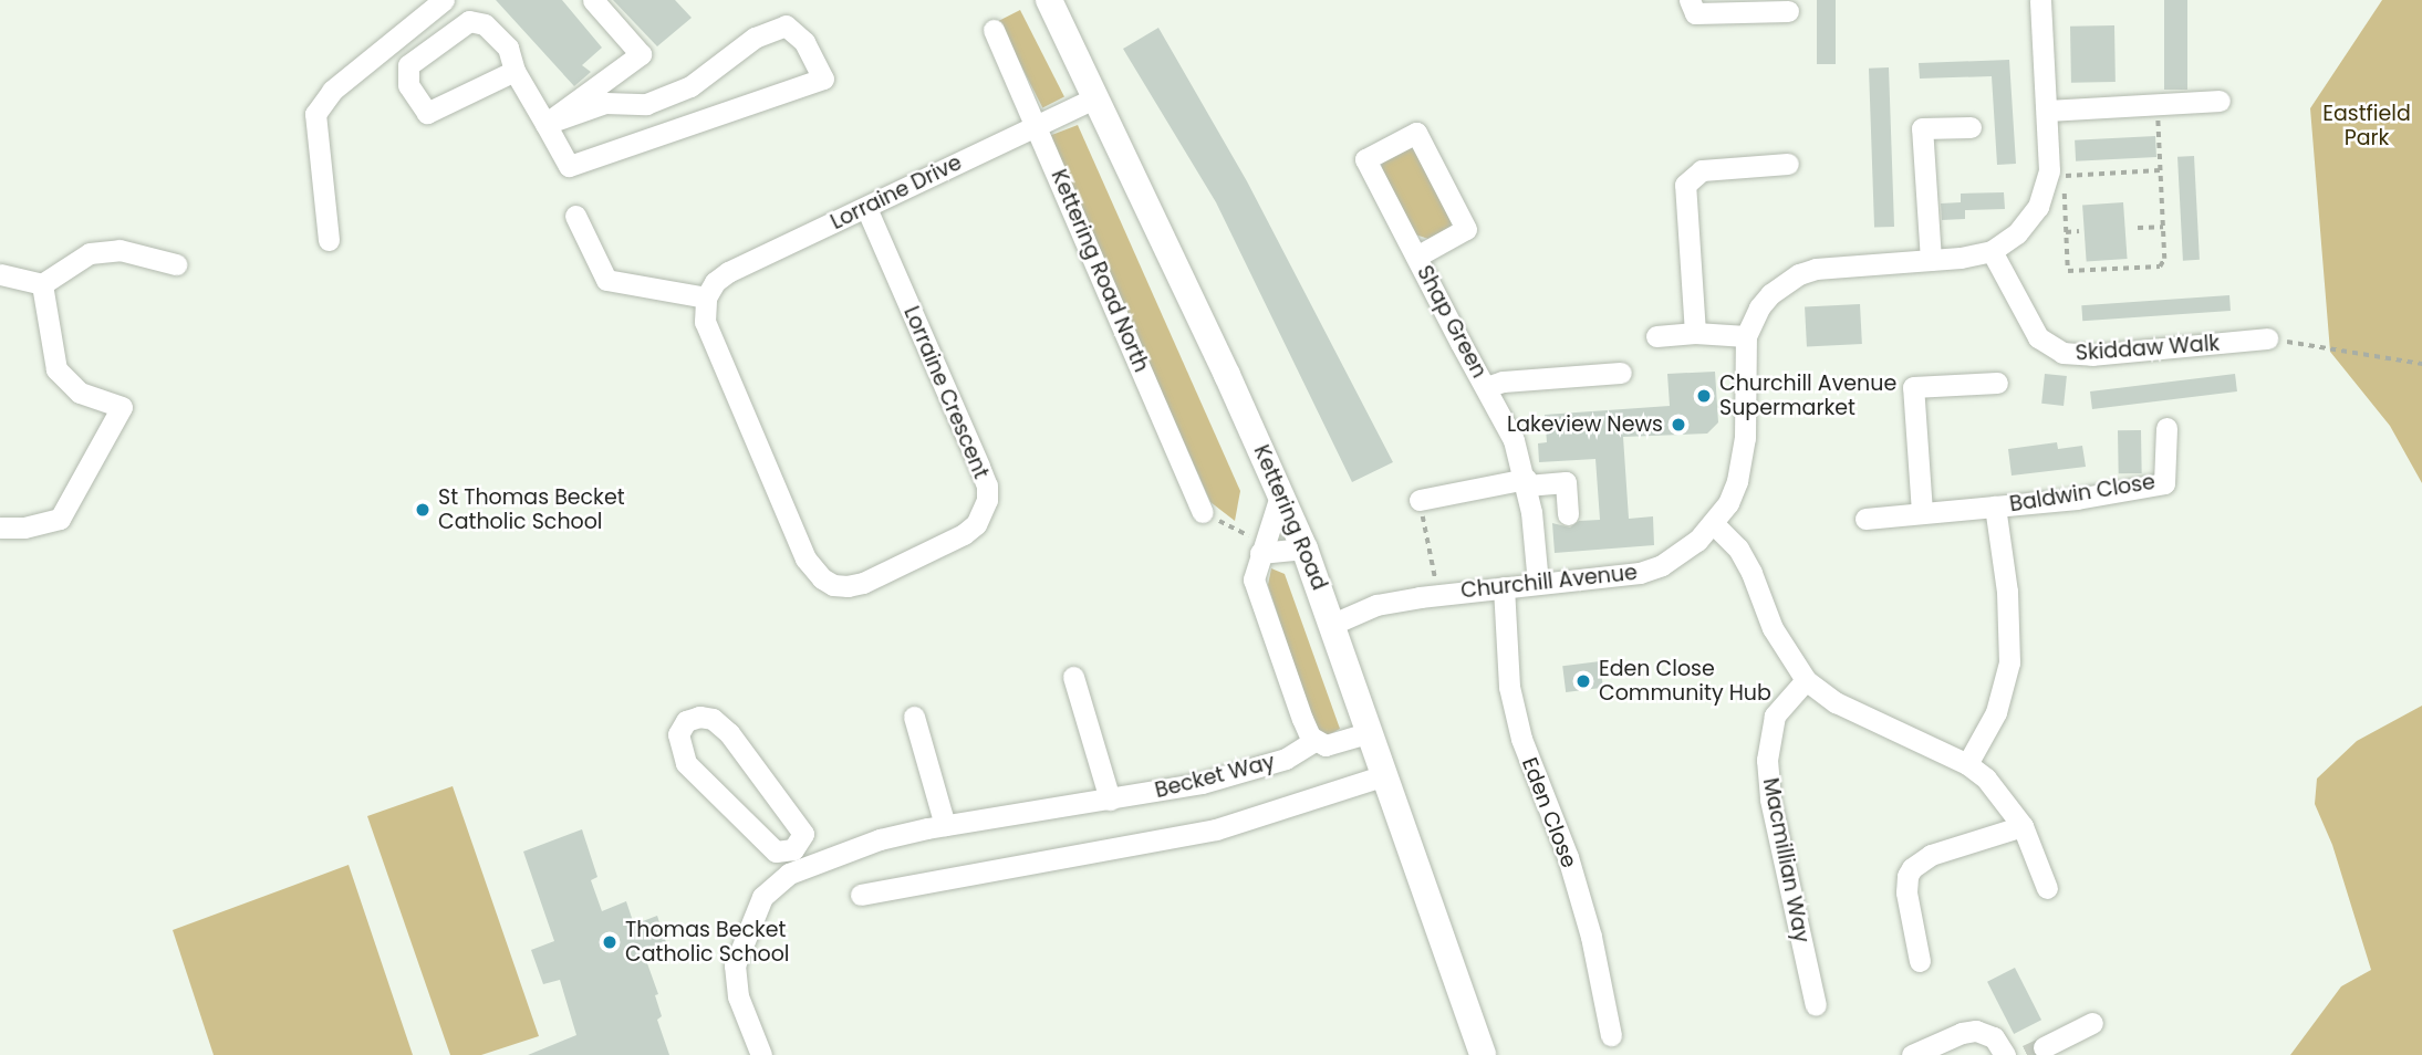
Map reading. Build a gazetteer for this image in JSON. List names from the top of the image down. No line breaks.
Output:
{"streets":{"main road":["Kettering Road"],"street":["Lorraine Drive","Kettering Road North","Shap Green","Skiddaw Walk","Lorraine Crescent","Baldwin Close","Churchill Avenue","Becket Way","Eden Close","Macmillian Way"]},"crossings":[["Lorraine Drive","Kettering Road North"],["Lorraine Drive","Lorraine Crescent"],["Lorraine Drive","Kettering Road"],["Shap Green","Churchill Avenue"],["Skiddaw Walk","Churchill Avenue"],["Kettering Road","Churchill Avenue"],["Churchill Avenue","Eden Close"]],"parks":["Eastfield Park"],"places":["Churchill Avenue Supermarket","Lakeview News","St Thomas Becket Catholic School","Eden Close Community Hub","Thomas Becket Catholic School"]}
